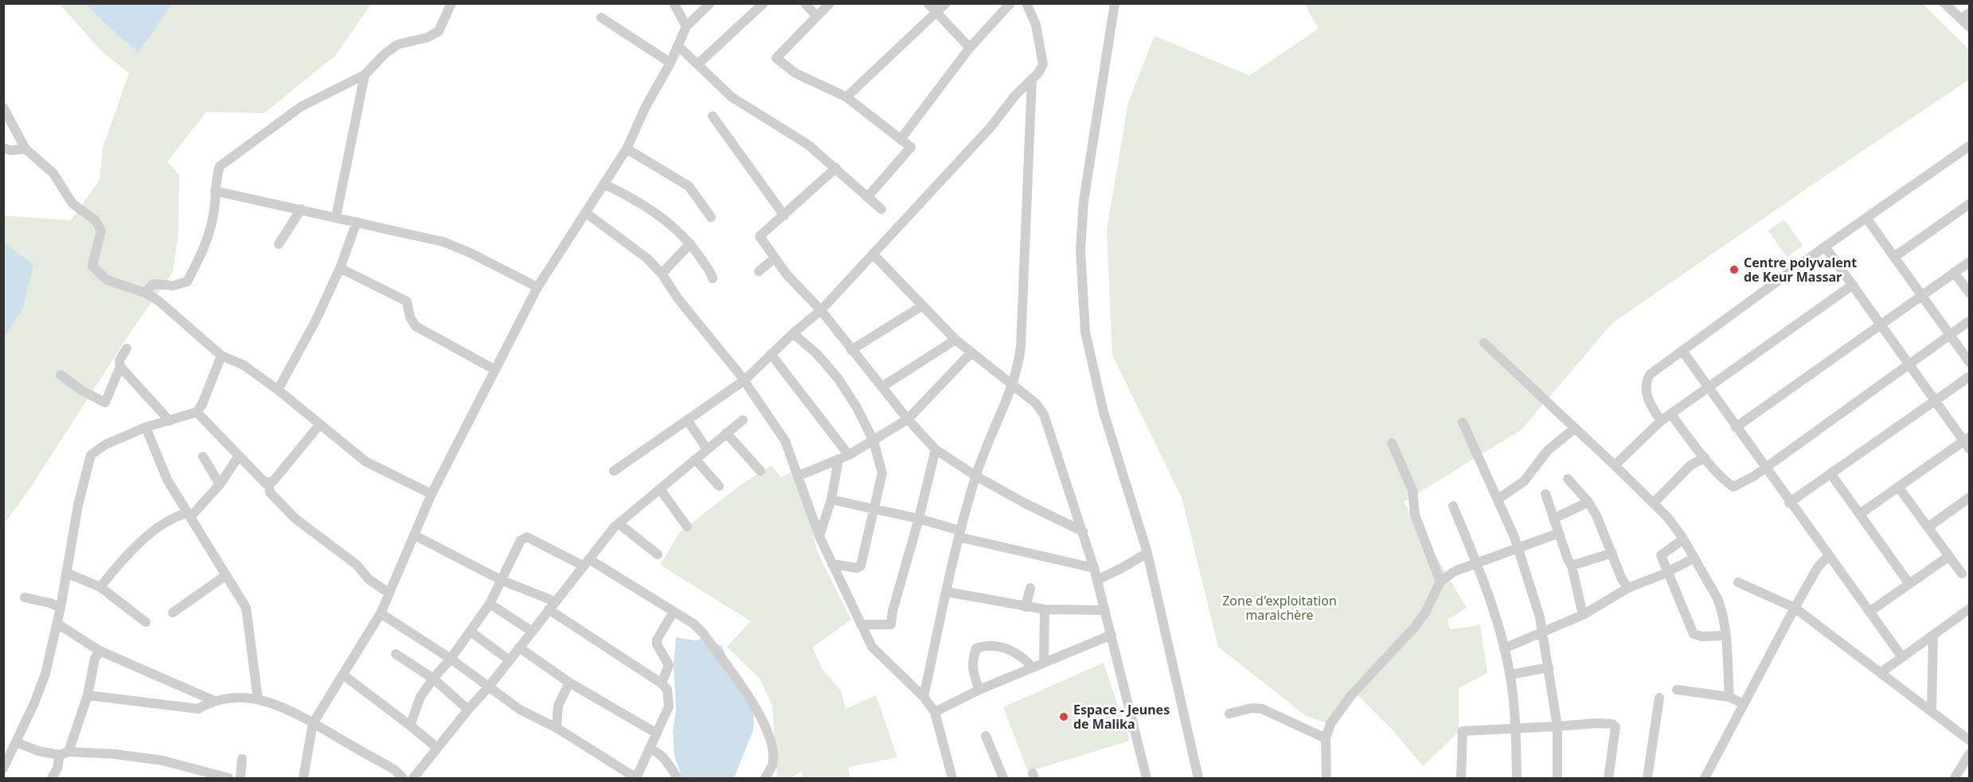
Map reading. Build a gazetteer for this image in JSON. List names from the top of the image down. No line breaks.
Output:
{"parks":["Zone d'exploitation maraichère"],"places":["Centre polyvalent de Keur Massar","Espace - Jeunes de Malika"]}
